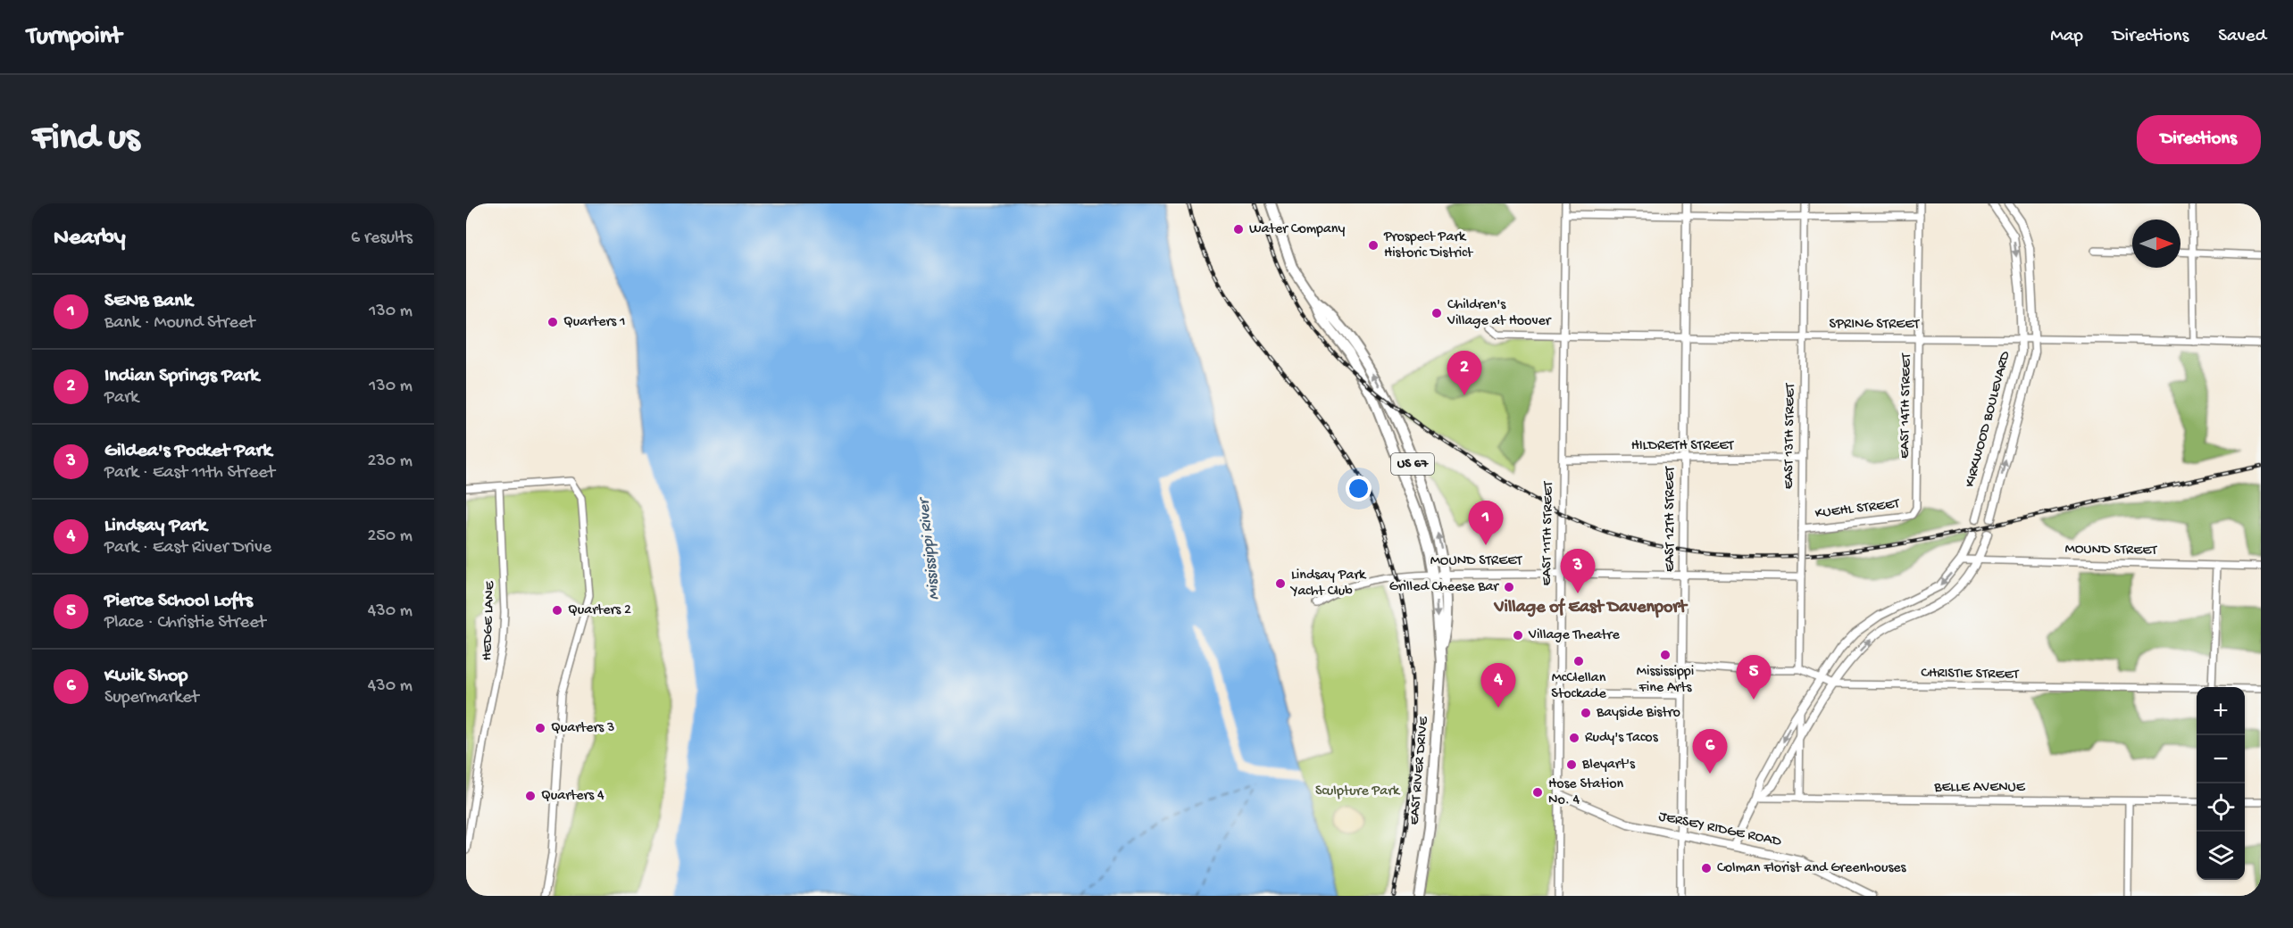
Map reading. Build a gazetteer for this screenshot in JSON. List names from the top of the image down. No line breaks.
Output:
{"streets":{"main road":["US 67","EAST RIVER DRIVE"],"street":["SPRING STREET","EAST 14TH STREET","KIRKWOOD BOULEVARD","EAST 13TH STREET","HILDRETH STREET","KUEHL STREET","EAST 12TH STREET","EAST 11TH STREET","MOUND STREET","HEDGE LANE","CHRISTIE STREET","BELLE AVENUE","JERSEY RIDGE ROAD"]},"crossings":[["SPRING STREET","EAST 14TH STREET"],["SPRING STREET","KIRKWOOD BOULEVARD"],["SPRING STREET","EAST 13TH STREET"],["SPRING STREET","EAST 12TH STREET"],["SPRING STREET","EAST 11TH STREET"],["EAST 14TH STREET","KUEHL STREET"],["EAST 13TH STREET","HILDRETH STREET"],["EAST 13TH STREET","KUEHL STREET"],["EAST 13TH STREET","MOUND STREET"],["EAST 13TH STREET","CHRISTIE STREET"],["HILDRETH STREET","EAST 12TH STREET"],["HILDRETH STREET","EAST 11TH STREET"],["EAST 12TH STREET","MOUND STREET"],["EAST 12TH STREET","CHRISTIE STREET"],["EAST 12TH STREET","JERSEY RIDGE ROAD"],["EAST 11TH STREET","MOUND STREET"],["EAST 11TH STREET","JERSEY RIDGE ROAD"],["MOUND STREET","EAST RIVER DRIVE"]],"districts":["Village of East Davenport"],"water":["Mississippi River"],"parks":["Sculpture Park"],"places":["Water Company","Prospect Park Historic District","Children's Village at Hoover","Quarters 1","Lindsay Park Yacht Club","Grilled Cheese Bar","Quarters 2","Village Theatre","Mississippi Fine Arts","McClellan Stockade","Bayside Bistro","Quarters 3","Rudy's Tacos","Bleyart's","Hose Station No. 4","Quarters 4","Colman Florist and Greenhouses"],"north":"right","page":{"header":"Turnpoint","nav":["Map","Directions","Saved"],"buttons":"Directions","title":"Find us","heading":["Nearby","6 results"],"list":[{"mark":"1","name":"SENB Bank","note":"Bank · Mound Street","value":"130 m"},{"mark":"2","name":"Indian Springs Park","note":"Park","value":"130 m"},{"mark":"3","name":"Gildea's Pocket Park","note":"Park · East 11th Street","value":"230 m"},{"mark":"4","name":"Lindsay Park","note":"Park · East River Drive","value":"250 m"},{"mark":"5","name":"Pierce School Lofts","note":"Place · Christie Street","value":"430 m"},{"mark":"6","name":"Kwik Shop","note":"Supermarket","value":"430 m"}],"pins":["2","1","3","5","4","6"],"map_buttons":["+","−"]}}
